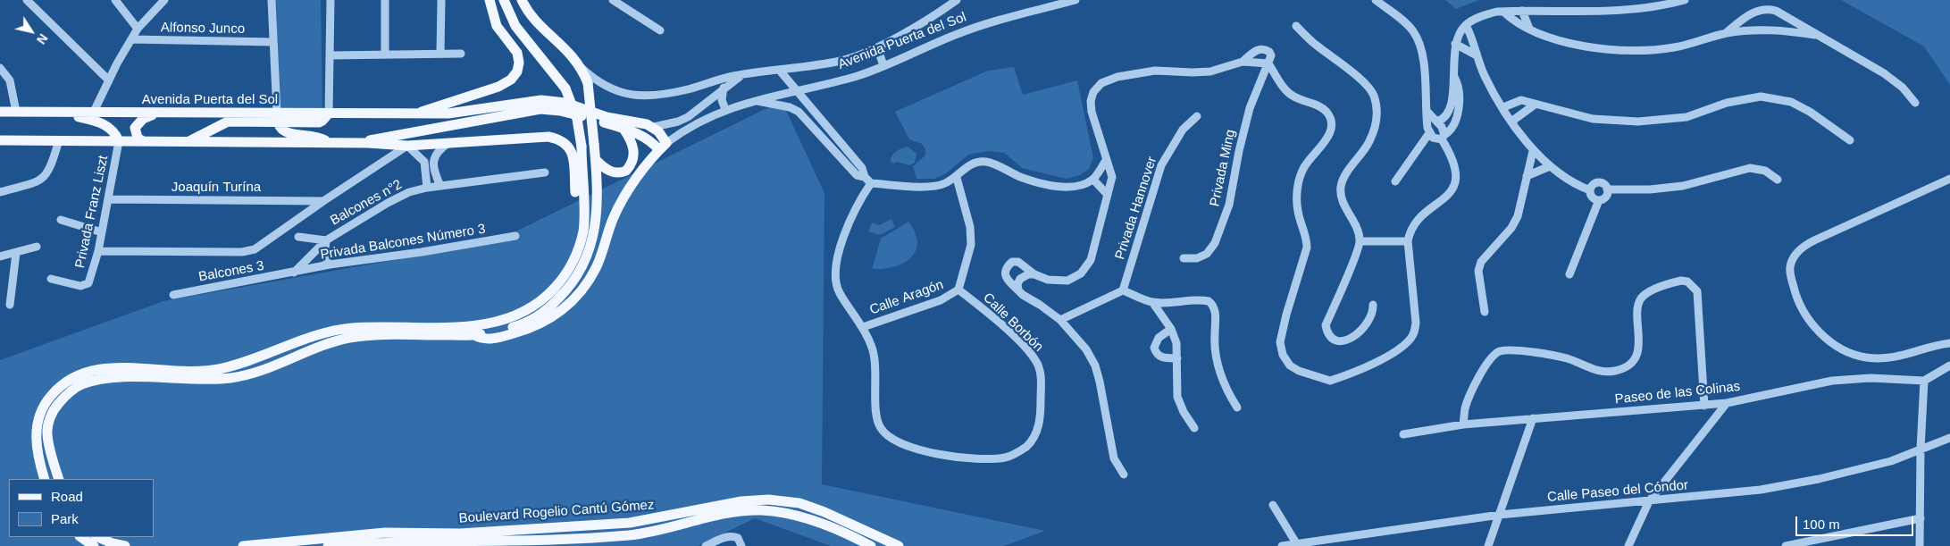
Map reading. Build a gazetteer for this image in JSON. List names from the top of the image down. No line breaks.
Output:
{"streets":{"main road":["Avenida Puerta del Sol","Boulevard Rogelio Cantú Gómez"],"street":["Alfonso Junco","Privada Ming","Joaquín Turína","Balcones n°2","Privada Hannover","Privada Franz Liszt","Privada Balcones Número 3","Balcones 3","Calle Aragón","Calle Borbón","Paseo de las Colinas","Calle Paseo del Cóndor"]},"crossings":[["Joaquín Turína","Privada Franz Liszt"],["Balcones n°2","Privada Balcones Número 3"],["Balcones n°2","Balcones 3"],["Privada Balcones Número 3","Balcones 3"],["Calle Aragón","Calle Borbón"]],"legend":["Road","Park"],"scale_bar":"100 m","north":"bottom right"}
